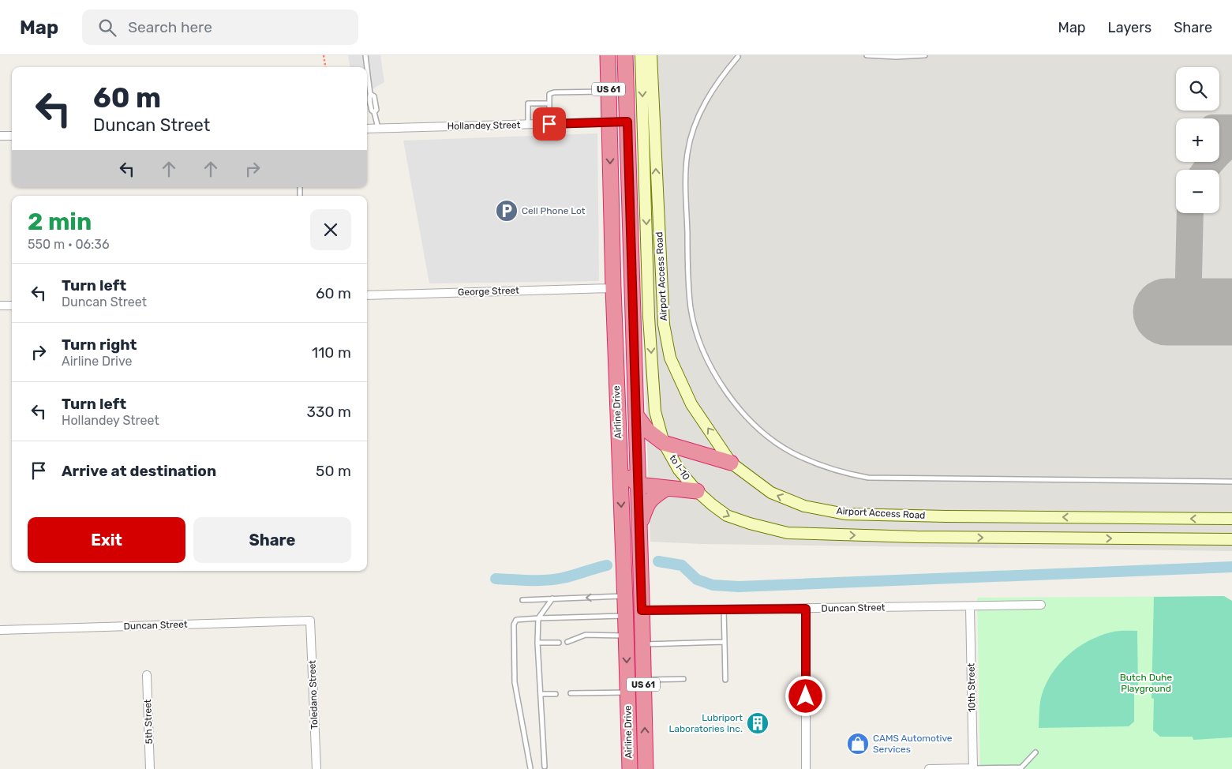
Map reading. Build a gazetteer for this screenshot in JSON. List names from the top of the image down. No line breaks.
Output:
{"streets":{"highway":["US 61","Airline Drive"],"main road":["Airport Access Road","to I-10"],"street":["Hollandey Street","George Street","Duncan Street","10th Street","Toledano Street","5th Street"]},"crossings":[["Hollandey Street","Airline Drive"],["Airport Access Road","to I-10"],["George Street","Airline Drive"],["Airline Drive","Duncan Street"],["Duncan Street","10th Street"],["Duncan Street","Toledano Street"]],"parks":["Butch Duhe Playground"],"places":{"parking":["Cell Phone Lot"],"building":["Lubriport Laboratories Inc."],"shop":["CAMS Automotive Services"]},"page":{"header":"Map","search":"Search here","nav":["Map","Layers","Share"],"map_buttons":["+","−"],"turn":["60 m","Duncan Street"],"heading":["2 min","550 m · 06:36"],"list":[{"name":"Turn left","note":"Duncan Street","value":"60 m"},{"name":"Turn right","note":"Airline Drive","value":"110 m"},{"name":"Turn left","note":"Hollandey Street","value":"330 m"},{"name":"Arrive at destination","value":"50 m"}],"buttons":["Exit","Share"]}}
